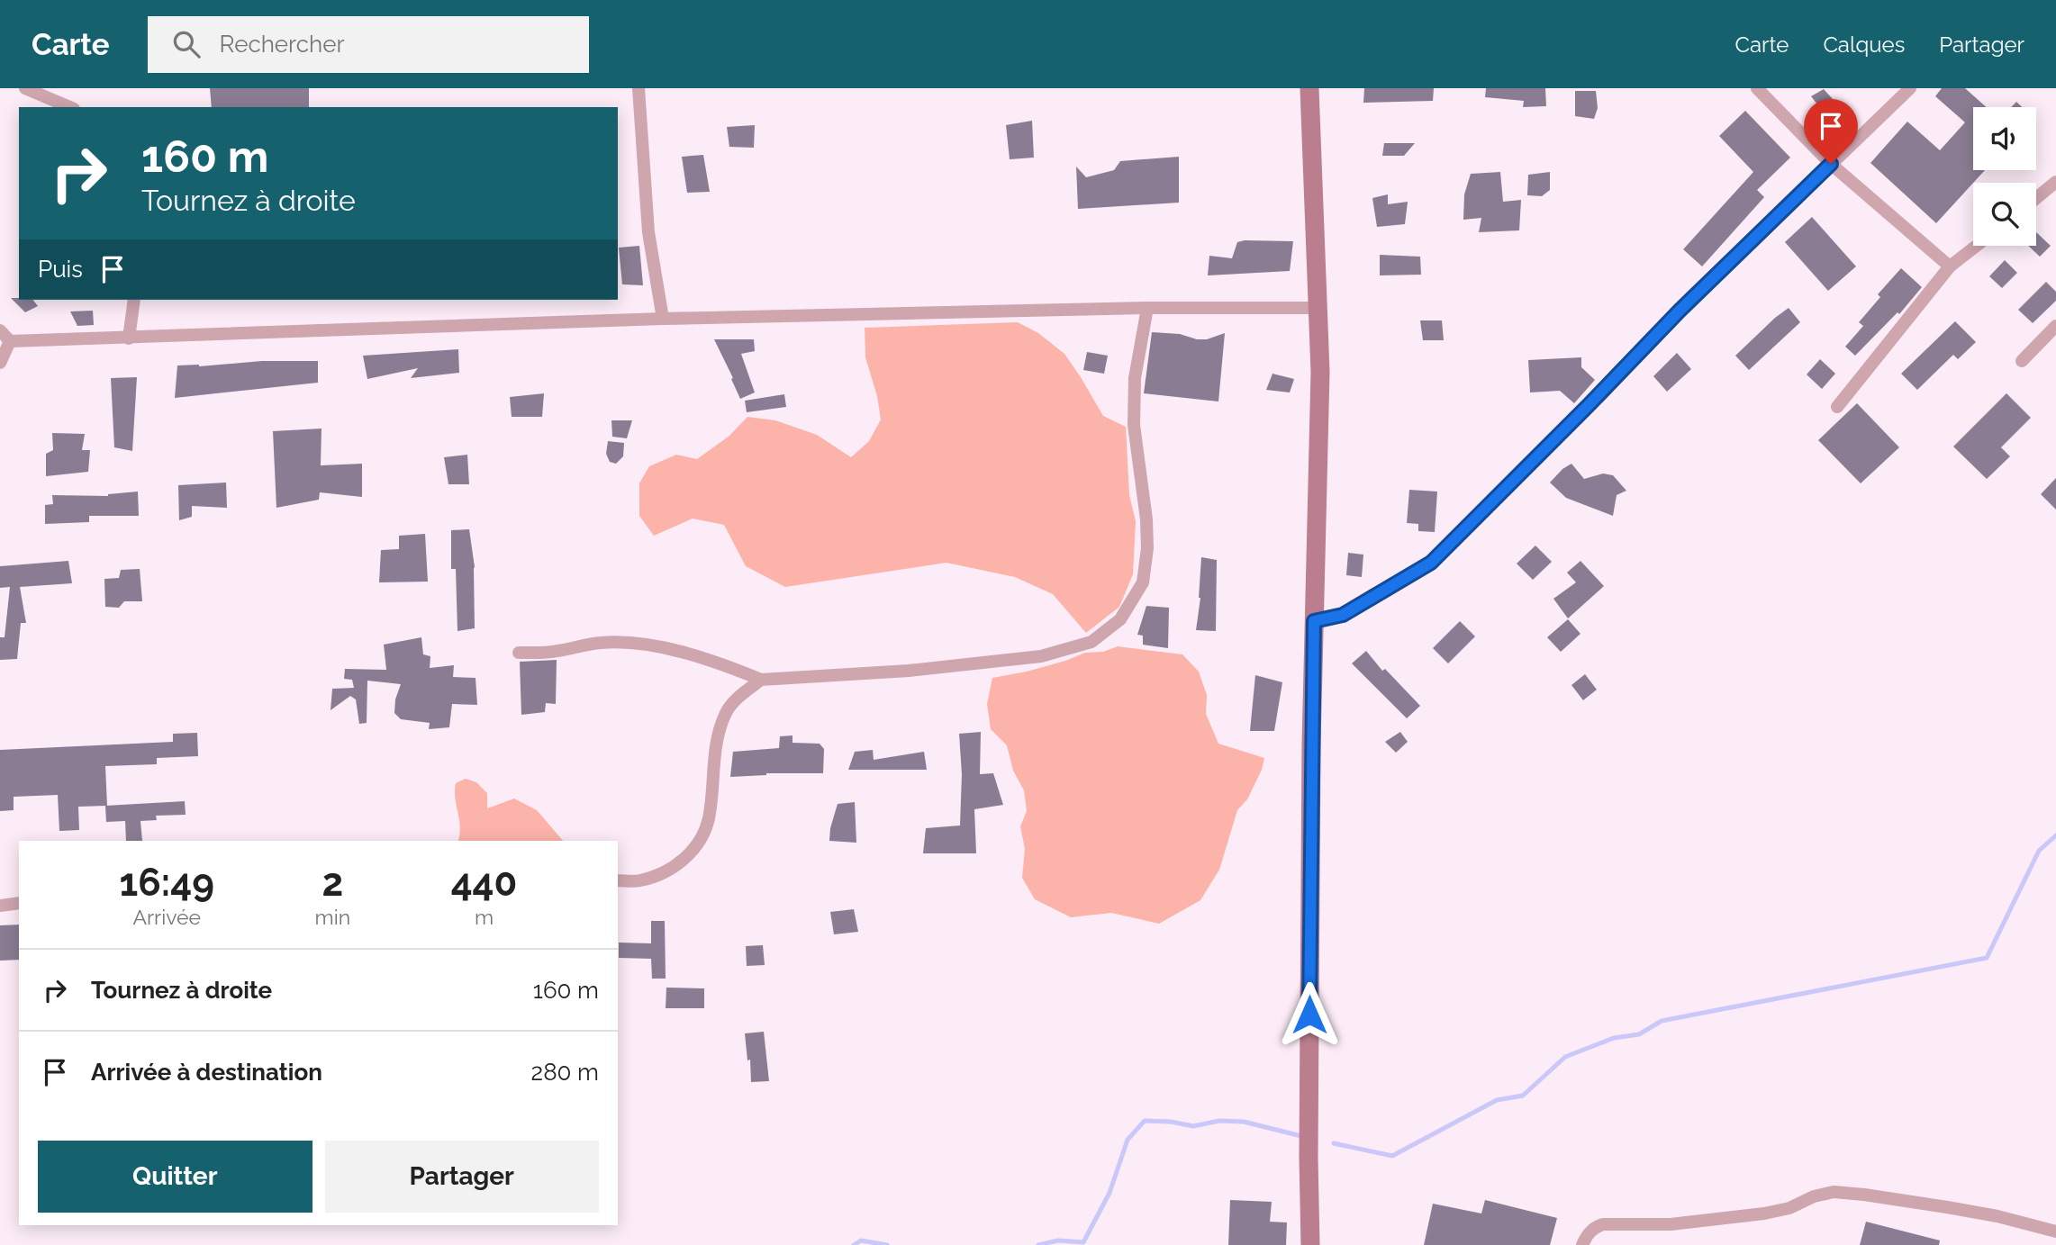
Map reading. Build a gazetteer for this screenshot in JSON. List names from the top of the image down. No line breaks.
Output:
{"page":{"header":"Carte","search":"Rechercher","nav":["Carte","Calques","Partager"],"turn":["160 m","Tournez à droite"],"then":"Puis","eta":["16:49","Arrivée","2","min","440","m"],"list":[{"name":"Tournez à droite","value":"160 m"},{"name":"Arrivée à destination","value":"280 m"}],"buttons":["Quitter","Partager"]}}
